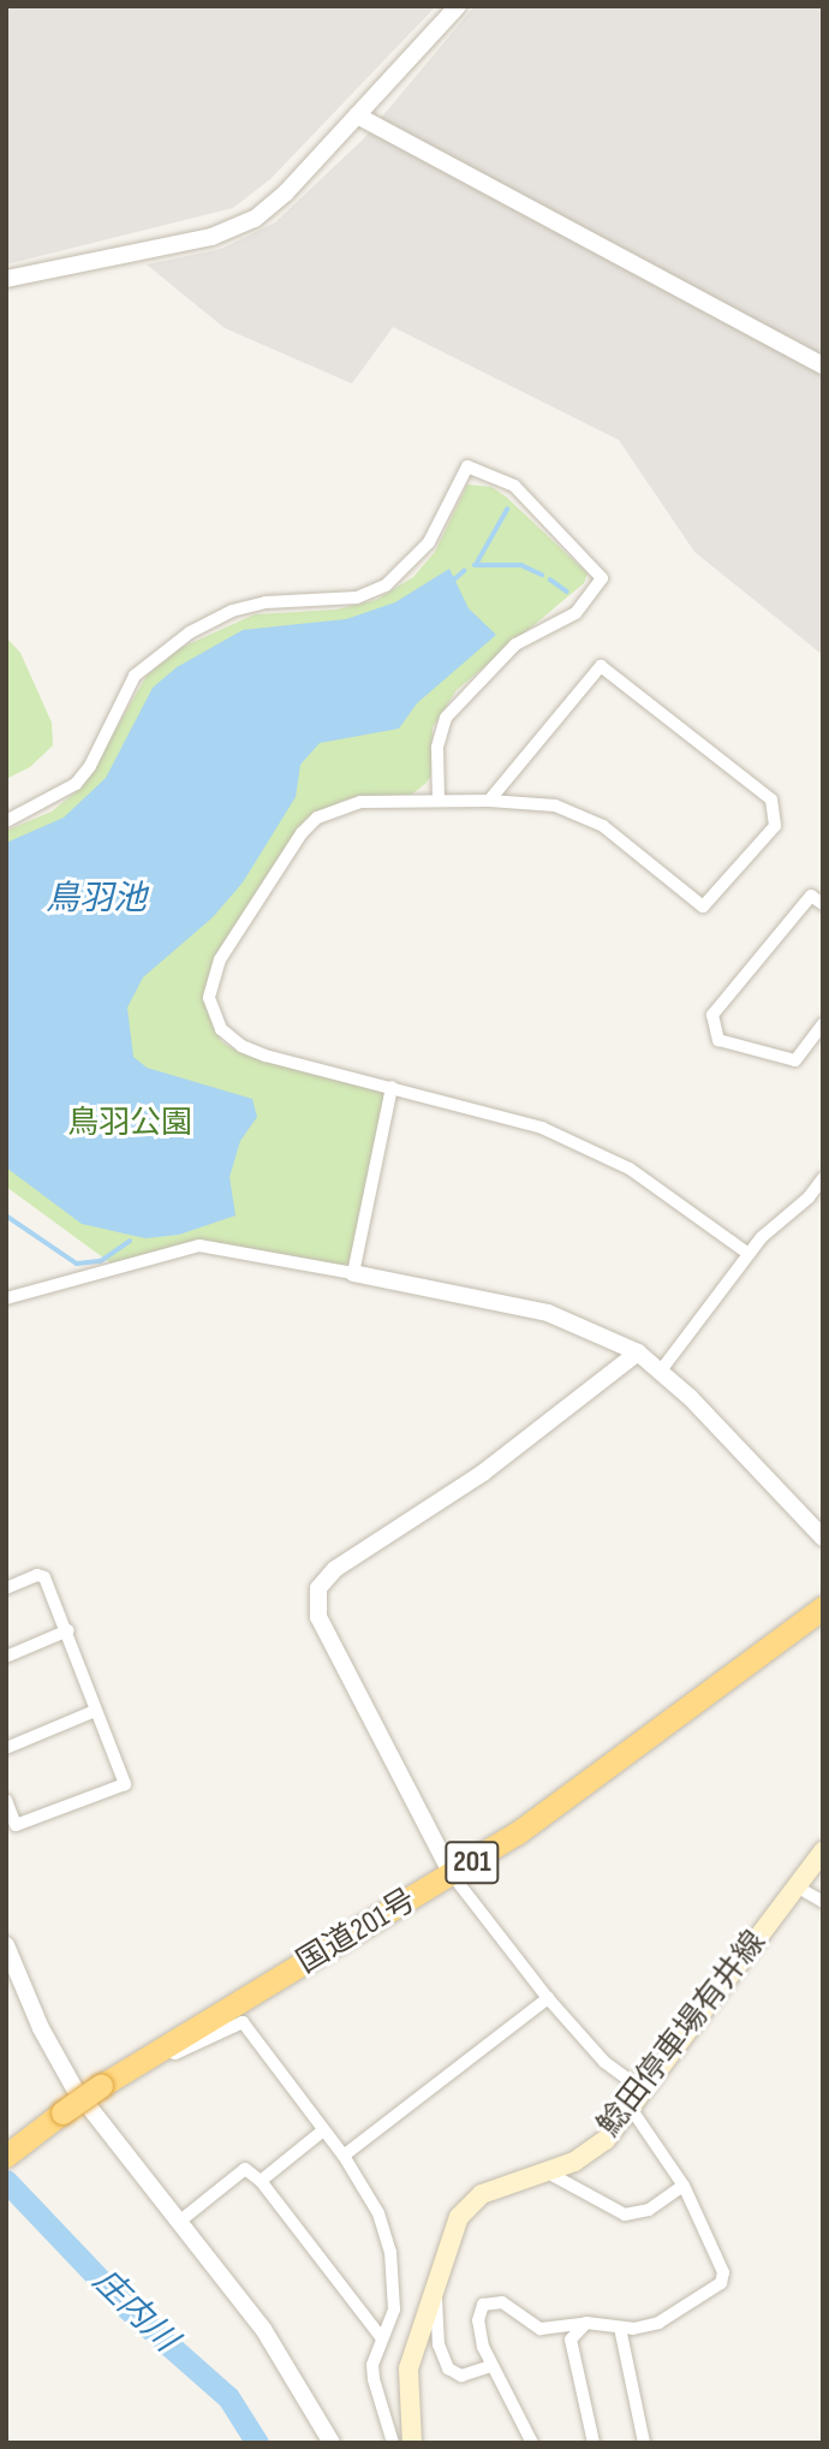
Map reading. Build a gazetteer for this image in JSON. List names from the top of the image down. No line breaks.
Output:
{"streets":{"highway":["201","国道201号"],"main road":["鯰田停車場有井線"]},"water":["鳥羽池","庄内川"],"parks":["鳥羽公園"]}
